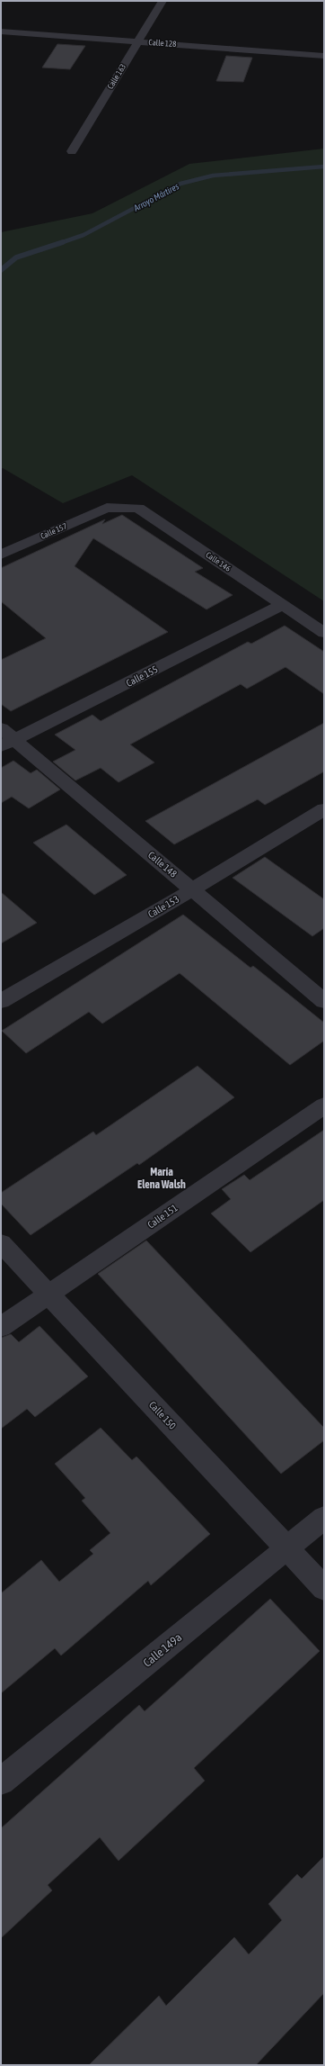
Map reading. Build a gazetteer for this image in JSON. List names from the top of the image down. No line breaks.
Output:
{"streets":{"street":["Calle 128","Calle 163","Calle 157","Calle 146","Calle 155","Calle 148","Calle 153","Calle 151","Calle 150","Calle 149a"]},"crossings":[["Calle 128","Calle 163"],["Calle 157","Calle 146"],["Calle 146","Calle 155"],["Calle 155","Calle 148"],["Calle 148","Calle 153"],["Calle 151","Calle 150"],["Calle 150","Calle 149a"]],"districts":["María Elena Walsh"],"water":["Arroyo Mártires"]}
